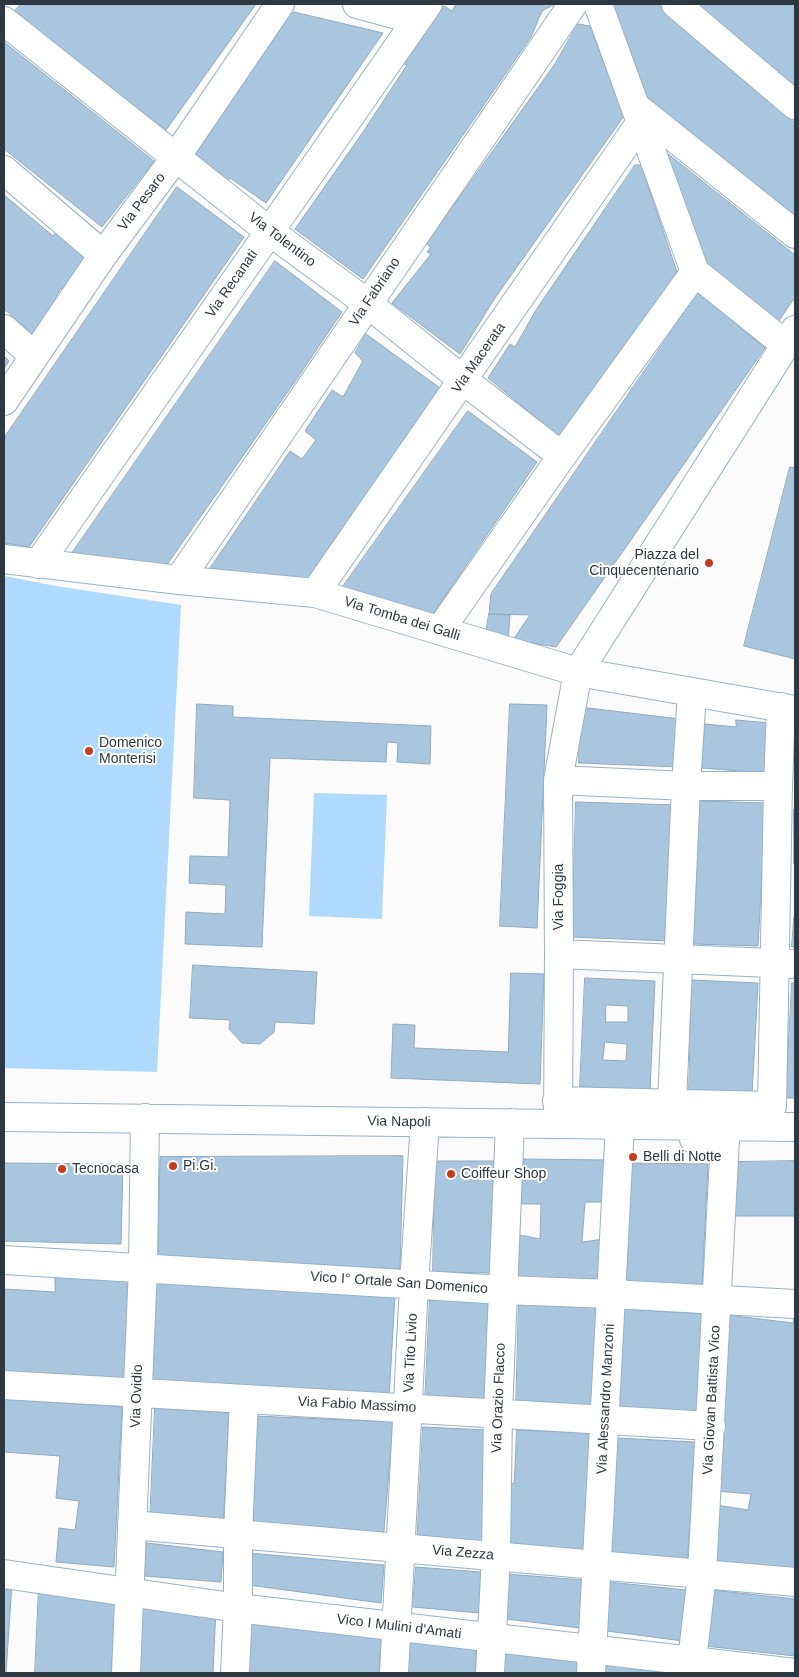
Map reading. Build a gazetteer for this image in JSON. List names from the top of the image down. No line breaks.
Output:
{"streets":{"street":["Via Pesaro","Via Tolentino","Via Recanati","Via Fabriano","Via Macerata","Via Tomba dei Galli","Via Foggia","Via Napoli","Vico I° Ortale San Domenico","Via Tito Livio","Via Ovidio","Via Orazio Flacco","Via Alessandro Manzoni","Via Giovan Battista Vico","Via Fabio Massimo","Via Zezza","Vico I Mulini d'Amati"]},"crossings":[["Via Pesaro","Via Tolentino"],["Via Tolentino","Via Recanati"],["Via Tolentino","Via Fabriano"],["Via Tolentino","Via Macerata"],["Via Recanati","Via Tomba dei Galli"],["Via Fabriano","Via Tomba dei Galli"],["Via Macerata","Via Tomba dei Galli"],["Via Tomba dei Galli","Via Foggia"],["Via Foggia","Via Napoli"],["Via Napoli","Via Tito Livio"],["Via Napoli","Via Ovidio"],["Via Napoli","Via Orazio Flacco"],["Via Napoli","Via Alessandro Manzoni"],["Via Napoli","Via Giovan Battista Vico"],["Vico I° Ortale San Domenico","Via Tito Livio"],["Vico I° Ortale San Domenico","Via Ovidio"],["Vico I° Ortale San Domenico","Via Orazio Flacco"],["Vico I° Ortale San Domenico","Via Alessandro Manzoni"],["Vico I° Ortale San Domenico","Via Giovan Battista Vico"],["Via Tito Livio","Via Fabio Massimo"],["Via Tito Livio","Via Zezza"],["Via Tito Livio","Vico I Mulini d'Amati"],["Via Ovidio","Via Fabio Massimo"],["Via Ovidio","Via Zezza"],["Via Ovidio","Vico I Mulini d'Amati"],["Via Orazio Flacco","Via Fabio Massimo"],["Via Orazio Flacco","Via Zezza"],["Via Orazio Flacco","Vico I Mulini d'Amati"],["Via Alessandro Manzoni","Via Fabio Massimo"],["Via Alessandro Manzoni","Via Zezza"],["Via Alessandro Manzoni","Vico I Mulini d'Amati"],["Via Giovan Battista Vico","Via Fabio Massimo"],["Via Giovan Battista Vico","Via Zezza"],["Via Giovan Battista Vico","Vico I Mulini d'Amati"]],"places":["Piazza del Cinquecentenario","Domenico Monterisi","Belli di Notte","Pi.Gi.","Tecnocasa","Coiffeur Shop"]}
